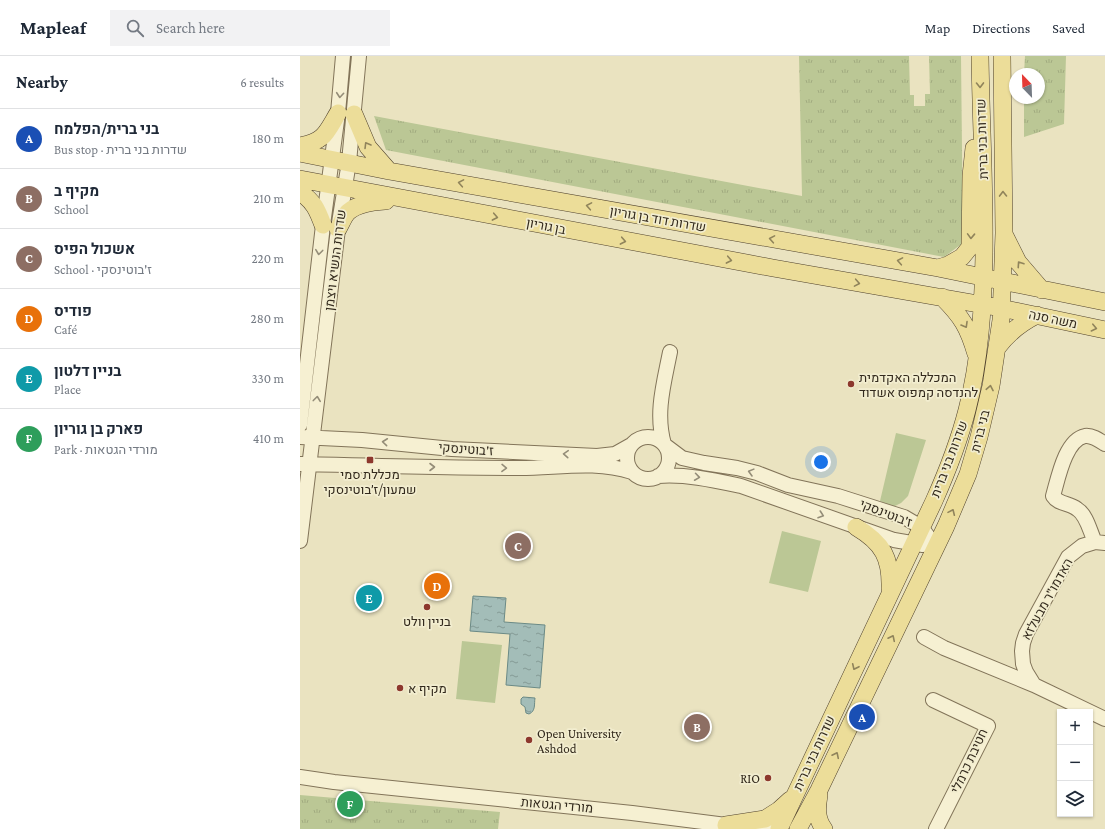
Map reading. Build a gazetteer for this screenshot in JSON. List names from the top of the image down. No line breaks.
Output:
{"streets":{"main road":["שדרות בני ברית","שדרות דוד בן גוריון","בן גוריון","משה סנה","בני ברית"],"street":["שדרות הנשיא ויצמן","ז'בוטינסקי","האדמו\"ר מבעלזא","חטיבת כרמלי","מורדי הגטאות"]},"crossings":[["שדרות בני ברית","שדרות דוד בן גוריון"],["שדרות בני ברית","משה סנה"],["שדרות בני ברית","בני ברית"],["שדרות בני ברית","ז'בוטינסקי"],["שדרות בני ברית","מורדי הגטאות"],["שדרות דוד בן גוריון","שדרות הנשיא ויצמן"],["שדרות דוד בן גוריון","משה סנה"],["שדרות הנשיא ויצמן","ז'בוטינסקי"],["משה סנה","בני ברית"],["בני ברית","ז'בוטינסקי"]],"one_way":["שדרות דוד בן גוריון","בן גוריון","בני ברית"],"places":{"other":["המכללה האקדמית להנדסה קמפוס אשדוד","בניין וולט","מקיף א","Open University Ashdod","RIO"],"transit":["מכללת סמי שמעון/ז׳בוטינסקי"]},"north":"top left","page":{"header":"Mapleaf","search":"Search here","nav":["Map","Directions","Saved"],"heading":["Nearby","6 results"],"list":[{"mark":"A","name":"בני ברית/הפלמח","note":"Bus stop · שדרות בני ברית","value":"180 m"},{"mark":"B","name":"מקיף ב","note":"School","value":"210 m"},{"mark":"C","name":"אשכול הפיס","note":"School · ז'בוטינסקי","value":"220 m"},{"mark":"D","name":"פודיס","note":"Café","value":"280 m"},{"mark":"E","name":"בניין דלטון","note":"Place","value":"330 m"},{"mark":"F","name":"פארק בן גוריון","note":"Park · מורדי הגטאות","value":"410 m"}],"pins":["C","D","E","A","B","F"],"map_buttons":["+","−"]}}
